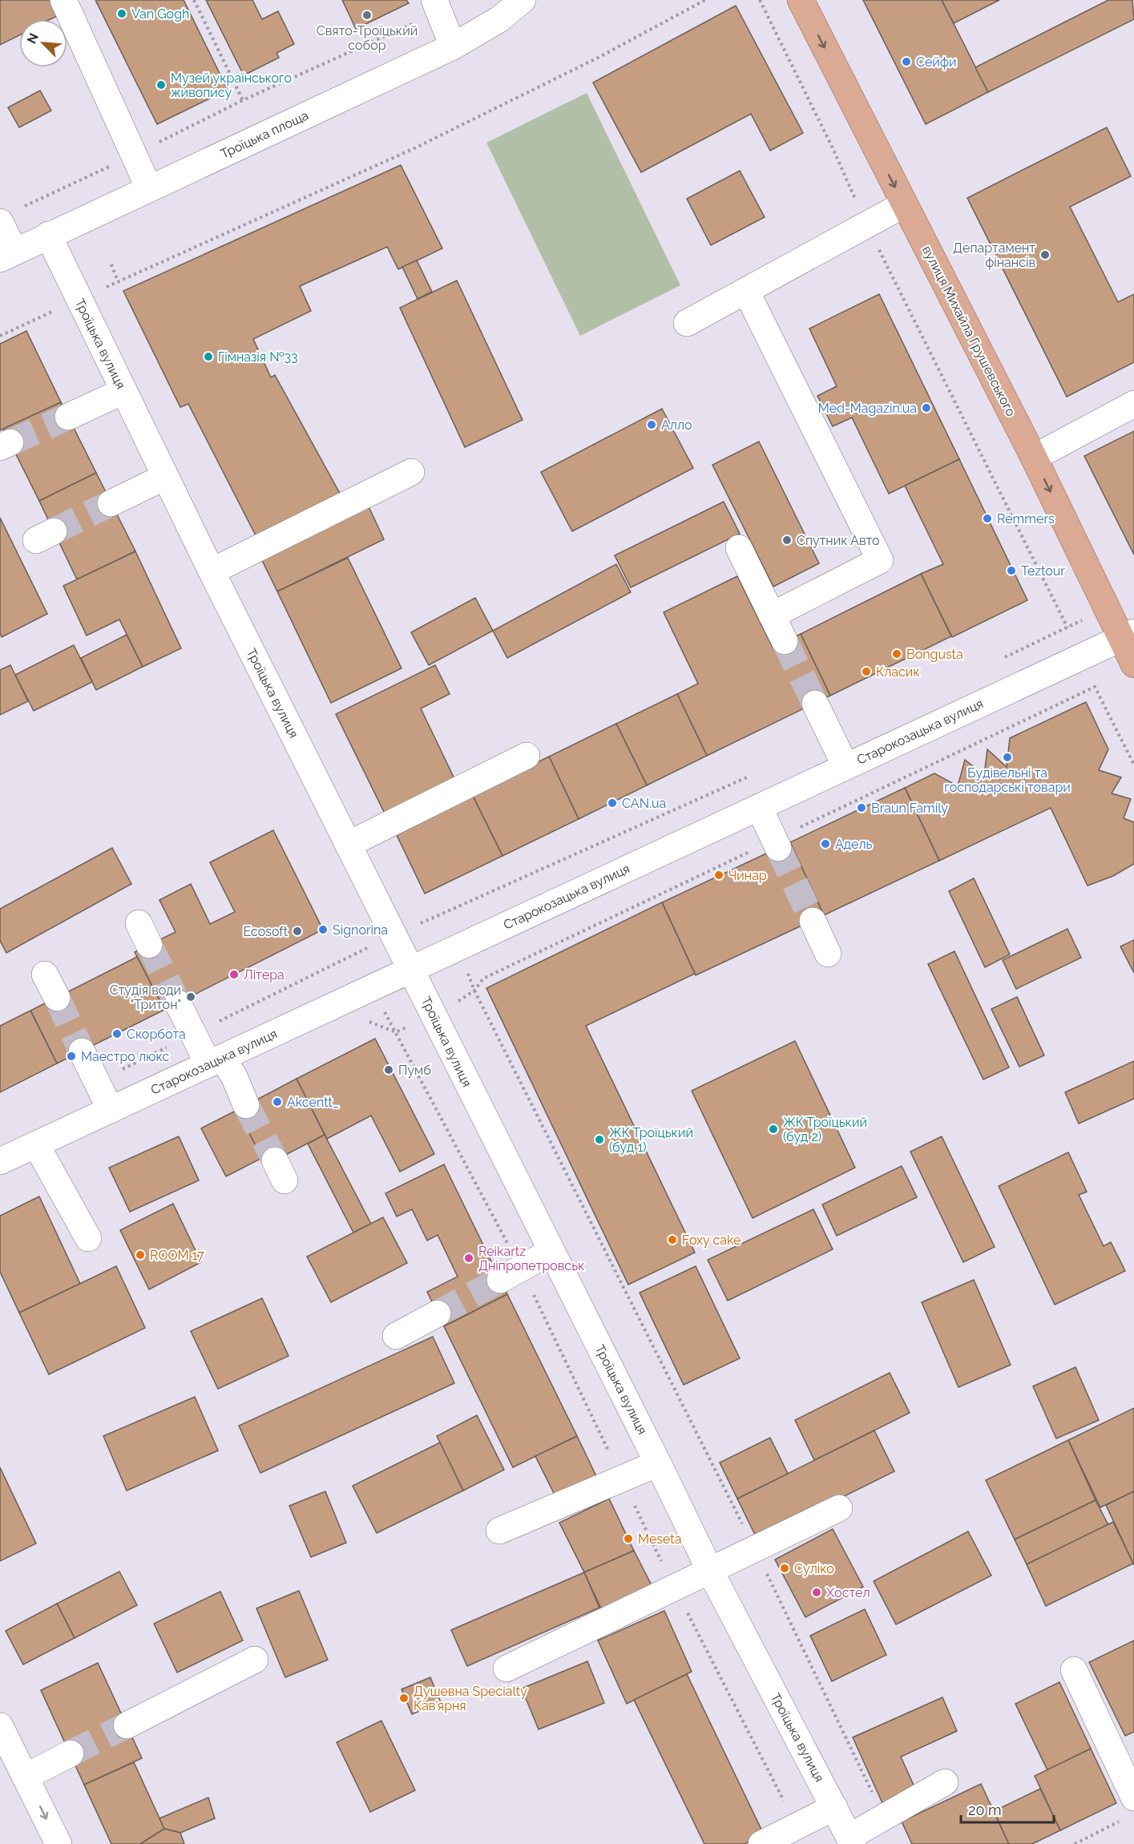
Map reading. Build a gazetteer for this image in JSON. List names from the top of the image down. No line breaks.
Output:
{"streets":{"main road":["вулиця Михайла Грушевського"],"street":["Троїцька площа","Троїцька вулиця","Старокозацька вулиця"]},"crossings":[["Троїцька площа","Троїцька вулиця"],["вулиця Михайла Грушевського","Старокозацька вулиця"],["Троїцька вулиця","Старокозацька вулиця"]],"one_way":["вулиця Михайла Грушевського"],"places":["Van Gogh","Свято-Троїцький собор","Сейфи","Музей українського живопису","Департамент фінансів","Гімназія №33","Med-Magazin.ua","Алло","Remmers","Спутник Авто","Teztour","Bongusta","Класик","Будівельні та господарські товари","CAN.ua","Braun Family","Адель","Чинар","Signorina","Ecosoft","Літера","Студія води \"Тритон\"","Скорбота","Маестро люкс","Пумб","Akcentt_","ЖК Троїцький (буд 2)","ЖК Троїцький (буд 1)","Foxy cake","ROOM 17","Reikartz Дніпропетровськ","Meseta","Суліко","Хостел","Душевна Specialty Кав'ярня"],"scale_bar":"20 m","north":"top left"}
